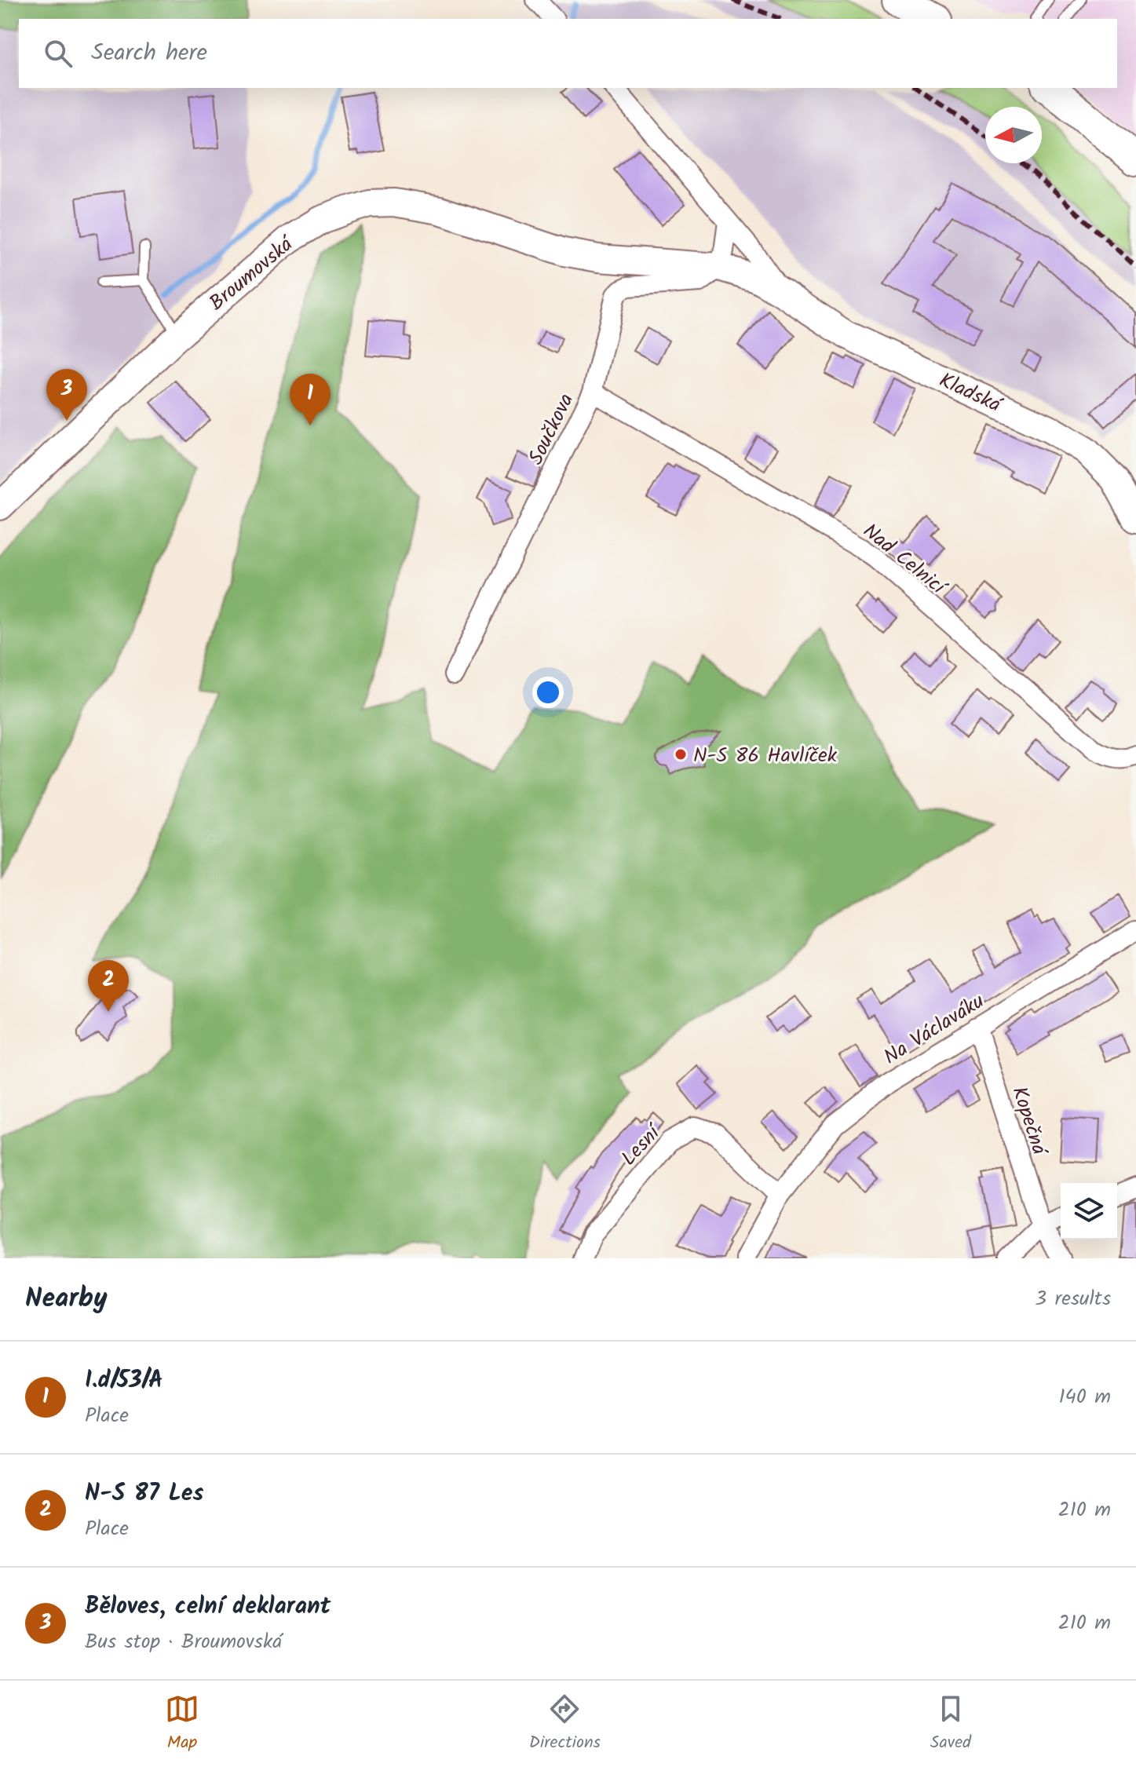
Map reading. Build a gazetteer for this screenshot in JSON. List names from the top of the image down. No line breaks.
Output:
{"streets":{"main road":["Broumovská","Kladská"],"street":["Součkova","Nad Celnicí","Na Václaváku","Kopečná","Lesní"]},"crossings":[["Broumovská","Kladská"],["Kladská","Součkova"],["Součkova","Nad Celnicí"],["Na Václaváku","Kopečná"],["Na Václaváku","Lesní"]],"places":["N-S 86 Havlíček"],"north":"left","page":{"search":"Search here","pins":["3","1","2"],"heading":["Nearby","3 results"],"list":[{"mark":"1","name":"I.d/53/A","note":"Place","value":"140 m"},{"mark":"2","name":"N-S 87 Les","note":"Place","value":"210 m"},{"mark":"3","name":"Běloves, celní deklarant","note":"Bus stop · Broumovská","value":"210 m"}],"nav":["Map","Directions","Saved"]}}
